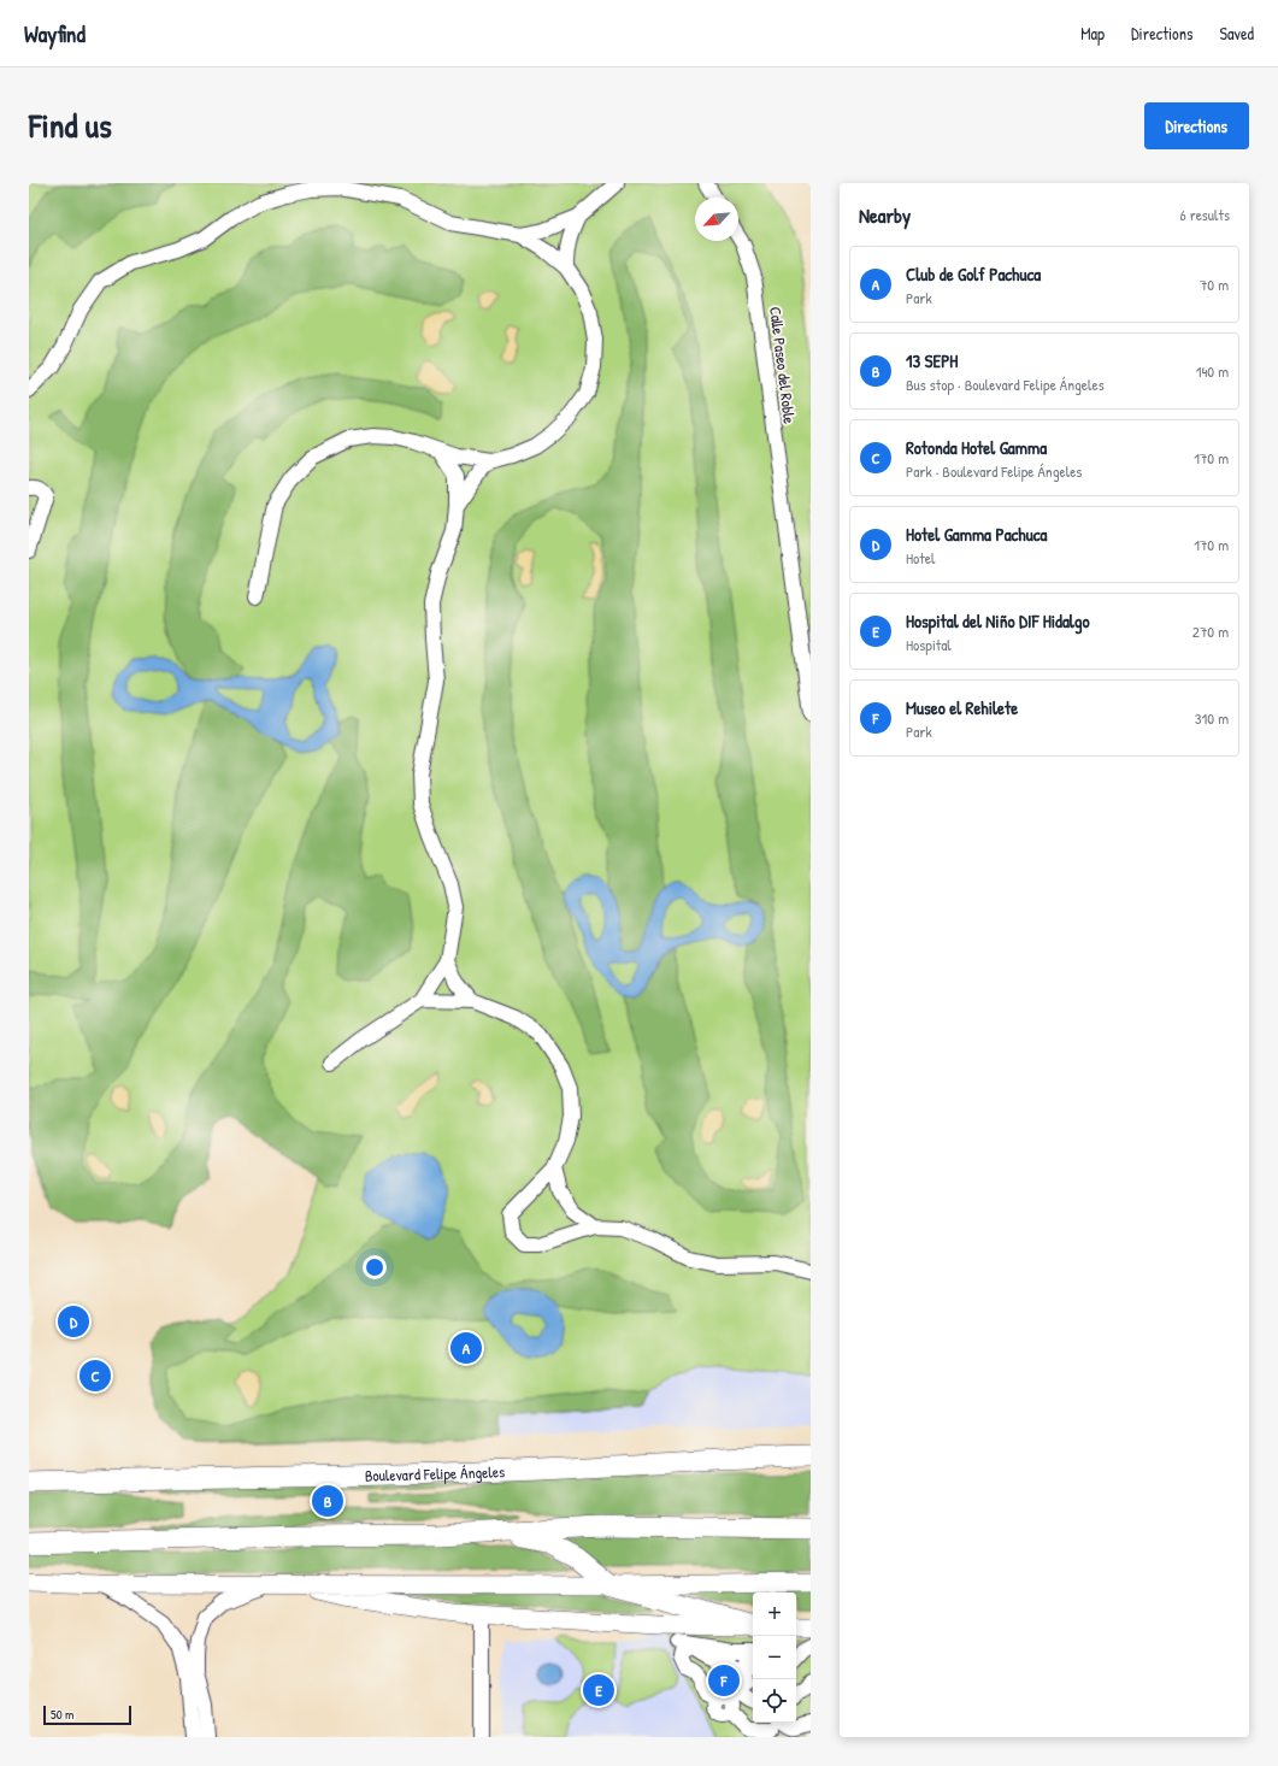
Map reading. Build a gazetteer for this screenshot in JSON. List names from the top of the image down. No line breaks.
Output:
{"streets":{"highway":["Boulevard Felipe Ángeles"],"street":["Calle Paseo del Roble"]},"scale_bar":"50 m","north":"bottom left","page":{"header":"Wayfind","nav":["Map","Directions","Saved"],"title":"Find us","buttons":"Directions","heading":["Nearby","6 results"],"list":[{"mark":"A","name":"Club de Golf Pachuca","note":"Park","value":"70 m"},{"mark":"B","name":"13 SEPH","note":"Bus stop · Boulevard Felipe Ángeles","value":"140 m"},{"mark":"C","name":"Rotonda Hotel Gamma","note":"Park · Boulevard Felipe Ángeles","value":"170 m"},{"mark":"D","name":"Hotel Gamma Pachuca","note":"Hotel","value":"170 m"},{"mark":"E","name":"Hospital del Niño DIF Hidalgo","note":"Hospital","value":"270 m"},{"mark":"F","name":"Museo el Rehilete","note":"Park","value":"310 m"}],"pins":["D","A","C","B","F","E"],"map_buttons":["+","−"],"scale":"50 m"}}
